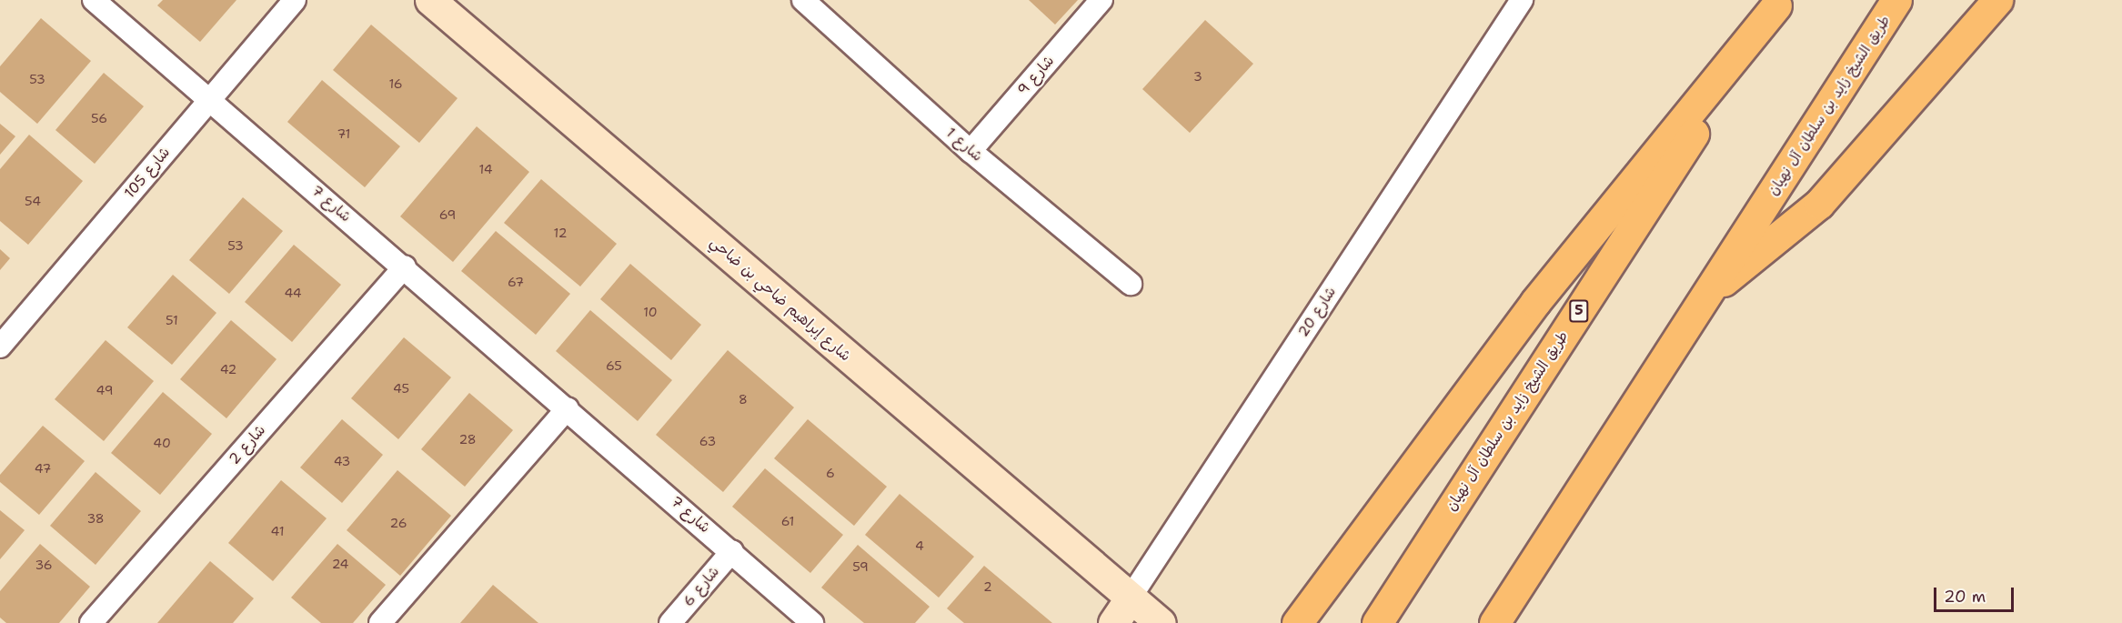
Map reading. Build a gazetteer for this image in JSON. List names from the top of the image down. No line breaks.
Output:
{"streets":{"highway":["طريق الشيخ زايد بن سلطان آل نهيان","5"],"street":["شارع 9","شارع 1","شارع 105","شارع 7","شارع إبراهيم ضاحي بن ضاحي","شارع 20","شارع 2","شارع 6"]},"crossings":[["شارع 9","شارع 1"],["شارع 105","شارع 7"],["شارع 7","شارع 2"],["شارع 7","شارع 6"],["شارع إبراهيم ضاحي بن ضاحي","شارع 20"]],"house_numbers":["3","53","16","56","71","14","54","69","12","53","67","44","10","51","65","42","45","49","8","28","63","40","43","47","6","38","61","26","41","4","24","36","59","2"],"scale_bar":"20 m"}
